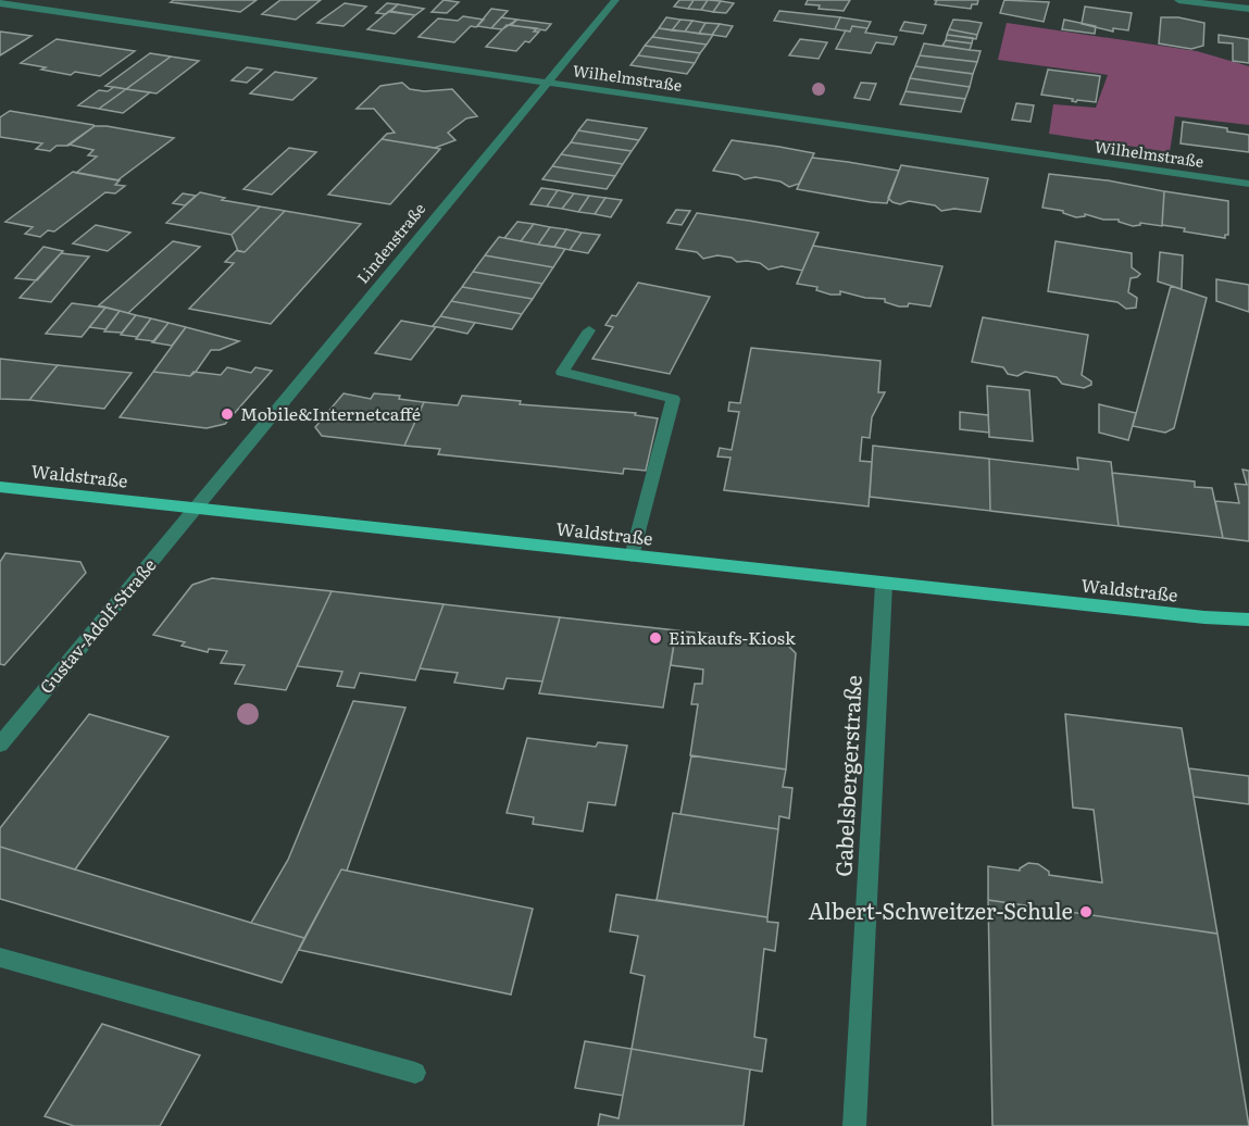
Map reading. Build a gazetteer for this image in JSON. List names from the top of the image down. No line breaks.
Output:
{"streets":{"main road":["Waldstraße"],"street":["Wilhelmstraße","Lindenstraße","Gustav-Adolf-Straße","Gabelsbergerstraße"]},"crossings":[["Wilhelmstraße","Lindenstraße"],["Lindenstraße","Waldstraße"],["Lindenstraße","Gustav-Adolf-Straße"],["Waldstraße","Gustav-Adolf-Straße"],["Waldstraße","Gabelsbergerstraße"]],"places":["Mobile&Internetcaffé","Einkaufs-Kiosk","Albert-Schweitzer-Schule"]}
